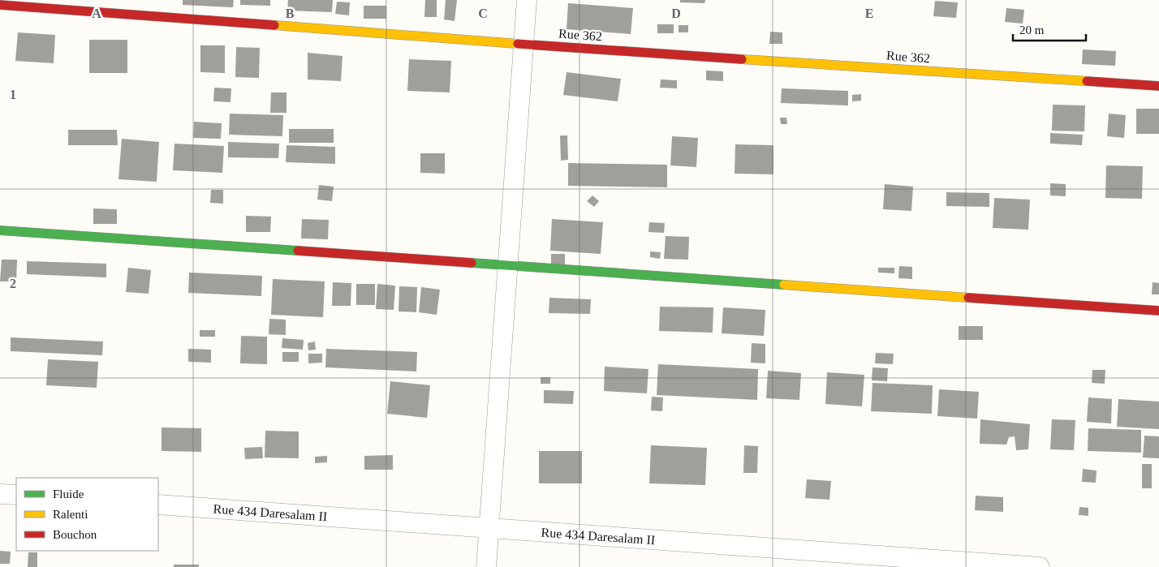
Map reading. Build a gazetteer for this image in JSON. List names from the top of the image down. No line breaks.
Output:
{"streets":{"street":["Rue 362","Rue 434 Daresalam II"]},"legend":["Fluide","Ralenti","Bouchon"],"scale_bar":"20 m","grid":{"columns":["A","B","C","D","E"],"rows":["1","2"]}}
